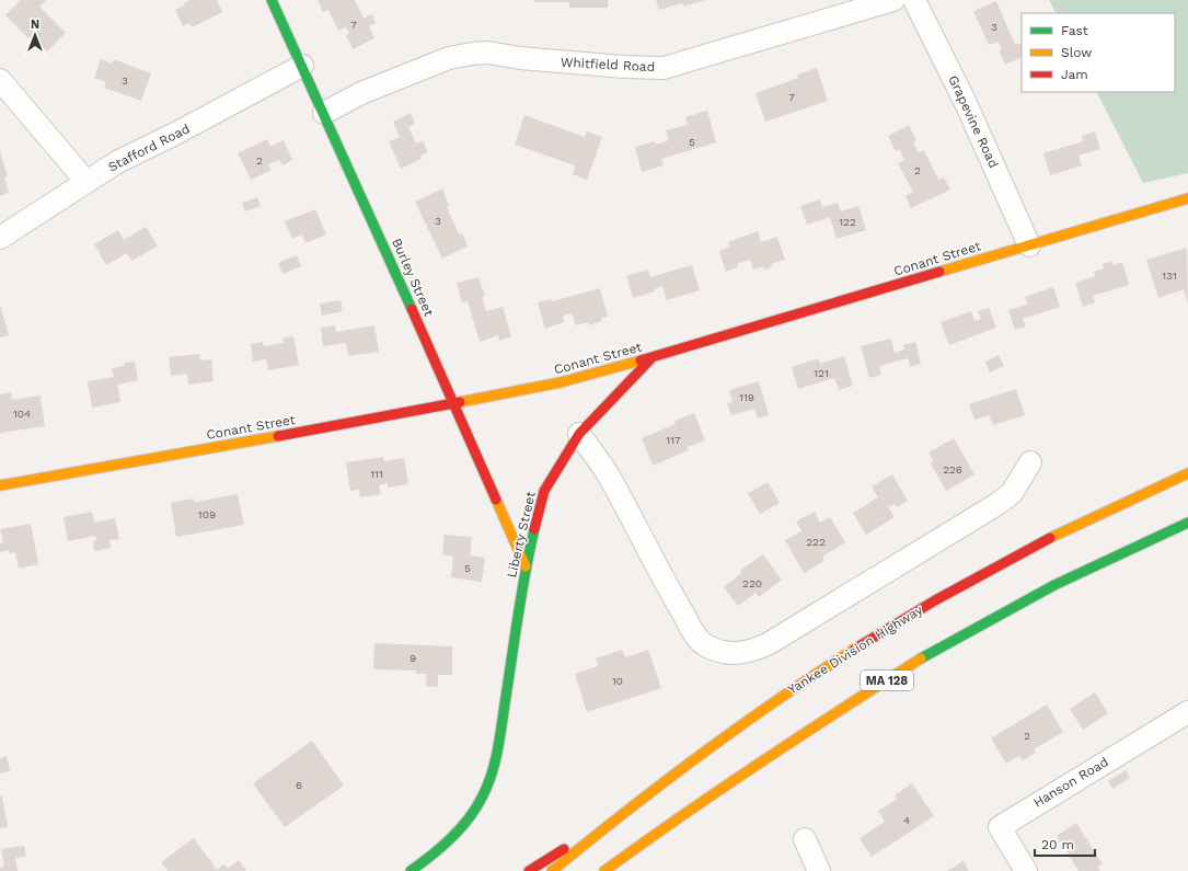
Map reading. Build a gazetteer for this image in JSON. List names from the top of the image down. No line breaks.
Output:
{"streets":{"main road":["Conant Street","Burley Street","Liberty Street","Yankee Division Highway","MA 128"],"street":["Whitfield Road","Grapevine Road","Stafford Road","Hanson Road"]},"crossings":[["Whitfield Road","Burley Street"],["Grapevine Road","Conant Street"],["Stafford Road","Burley Street"],["Conant Street","Burley Street"],["Conant Street","Liberty Street"],["Burley Street","Liberty Street"]],"house_numbers":["7","3","3","7","5","2","2","3","122","131","121","119","104","117","226","111","109","222","5","220","9","10","2","6","4"],"legend":["Fast","Slow","Jam"],"scale_bar":"20 m","north":"top"}
